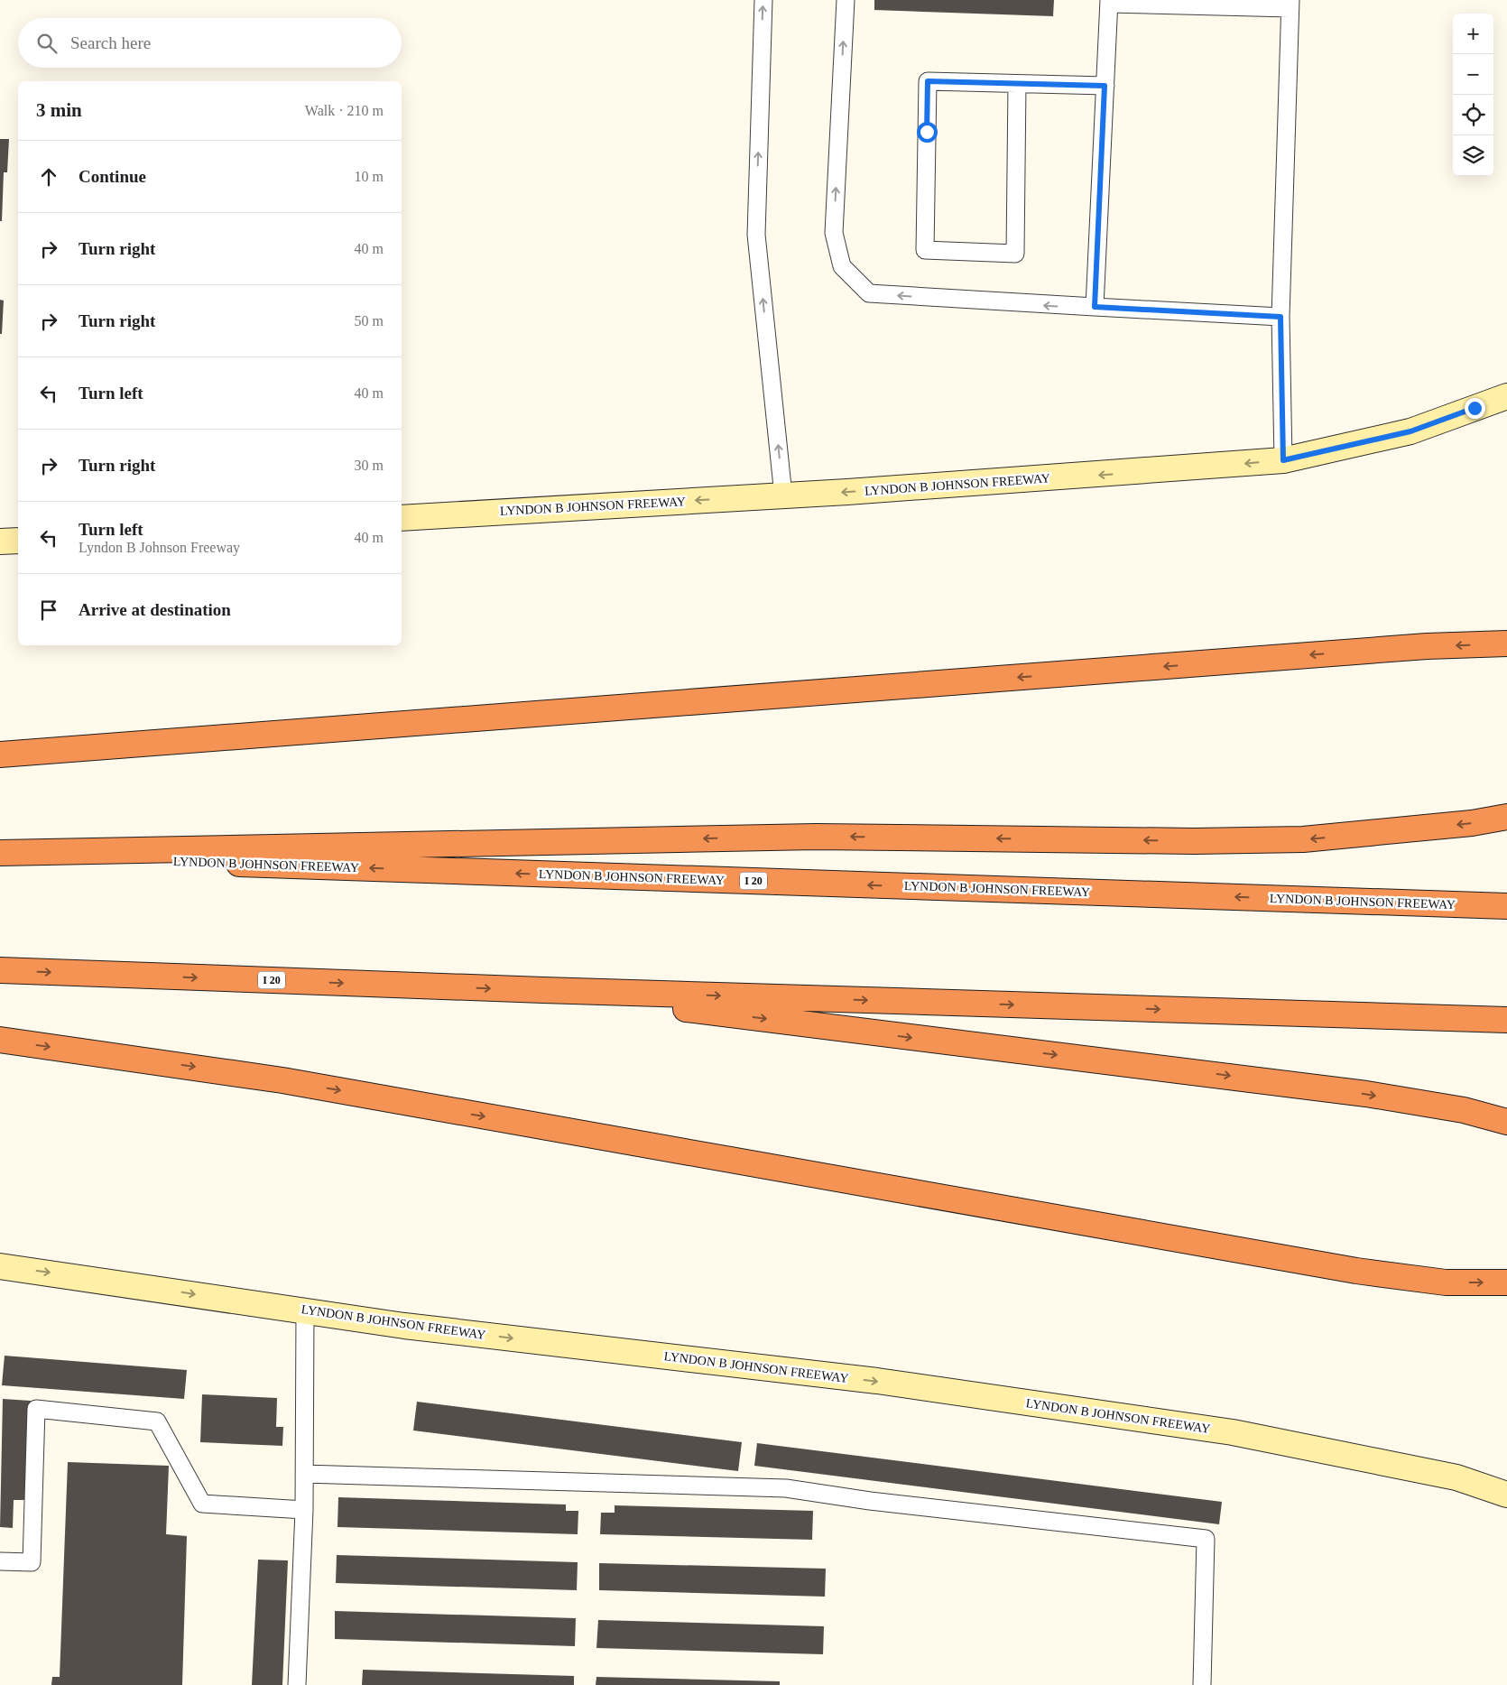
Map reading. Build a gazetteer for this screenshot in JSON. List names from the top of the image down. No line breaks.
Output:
{"streets":{"highway":["LYNDON B JOHNSON FREEWAY","I 20"]},"page":{"map_buttons":["+","−"],"search":"Search here","heading":["3 min","Walk · 210 m"],"list":[["Continue","10 m"],["Turn right","40 m"],["Turn right","50 m"],["Turn left","40 m"],["Turn right","30 m"],["Turn left","Lyndon B Johnson Freeway","40 m"],"Arrive at destination"]}}
